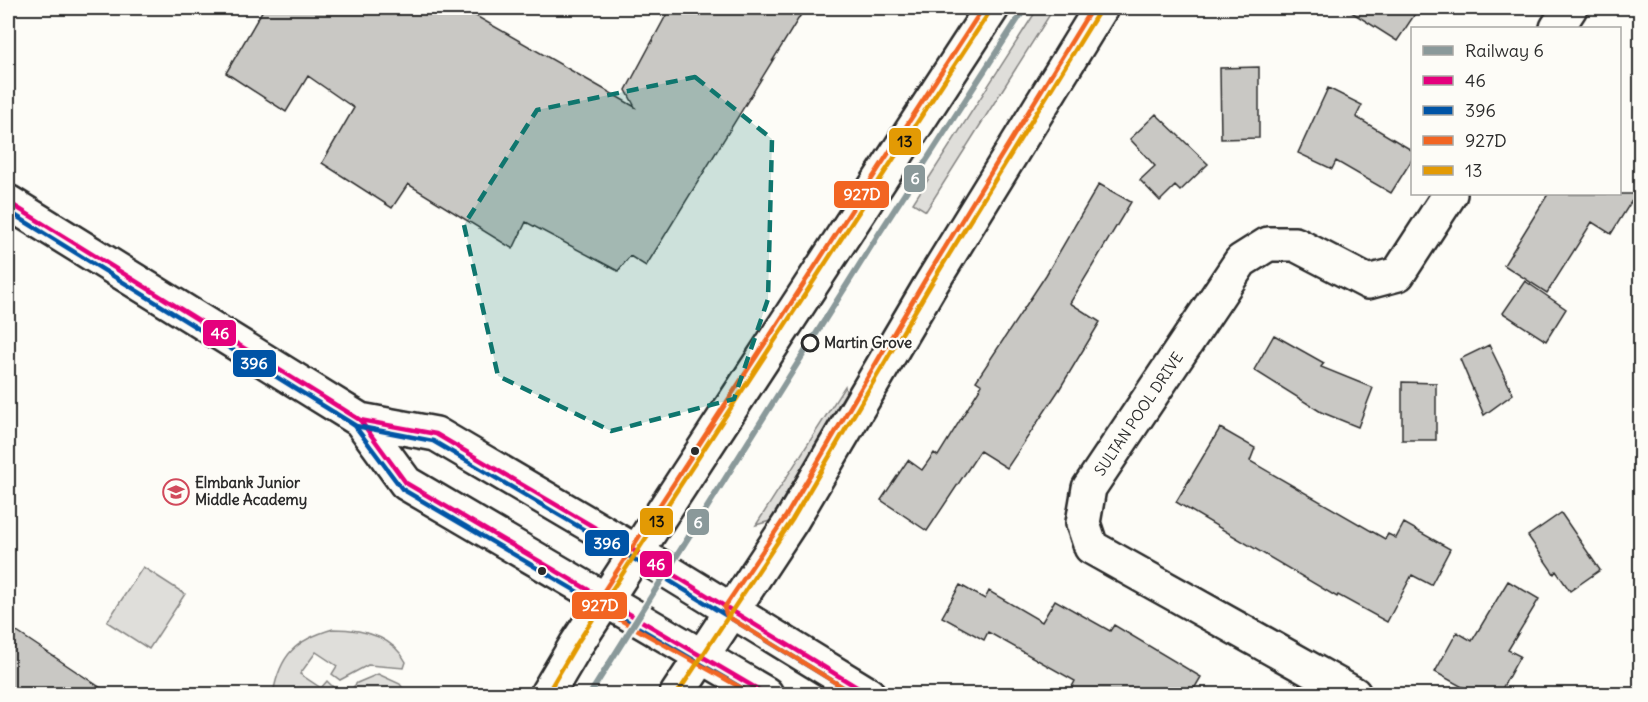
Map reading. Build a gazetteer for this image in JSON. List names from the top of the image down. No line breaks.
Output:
{"streets":{"main road":["SULTAN POOL DRIVE"]},"places":{"other":["Martin Grove"],"school or university":["Elmbank Junior Middle Academy"]},"lines":["rail line 6","transit line 927D","transit line 13","transit line 46","transit line 396"],"legend":["Railway 6","46","396","927D","13"]}
